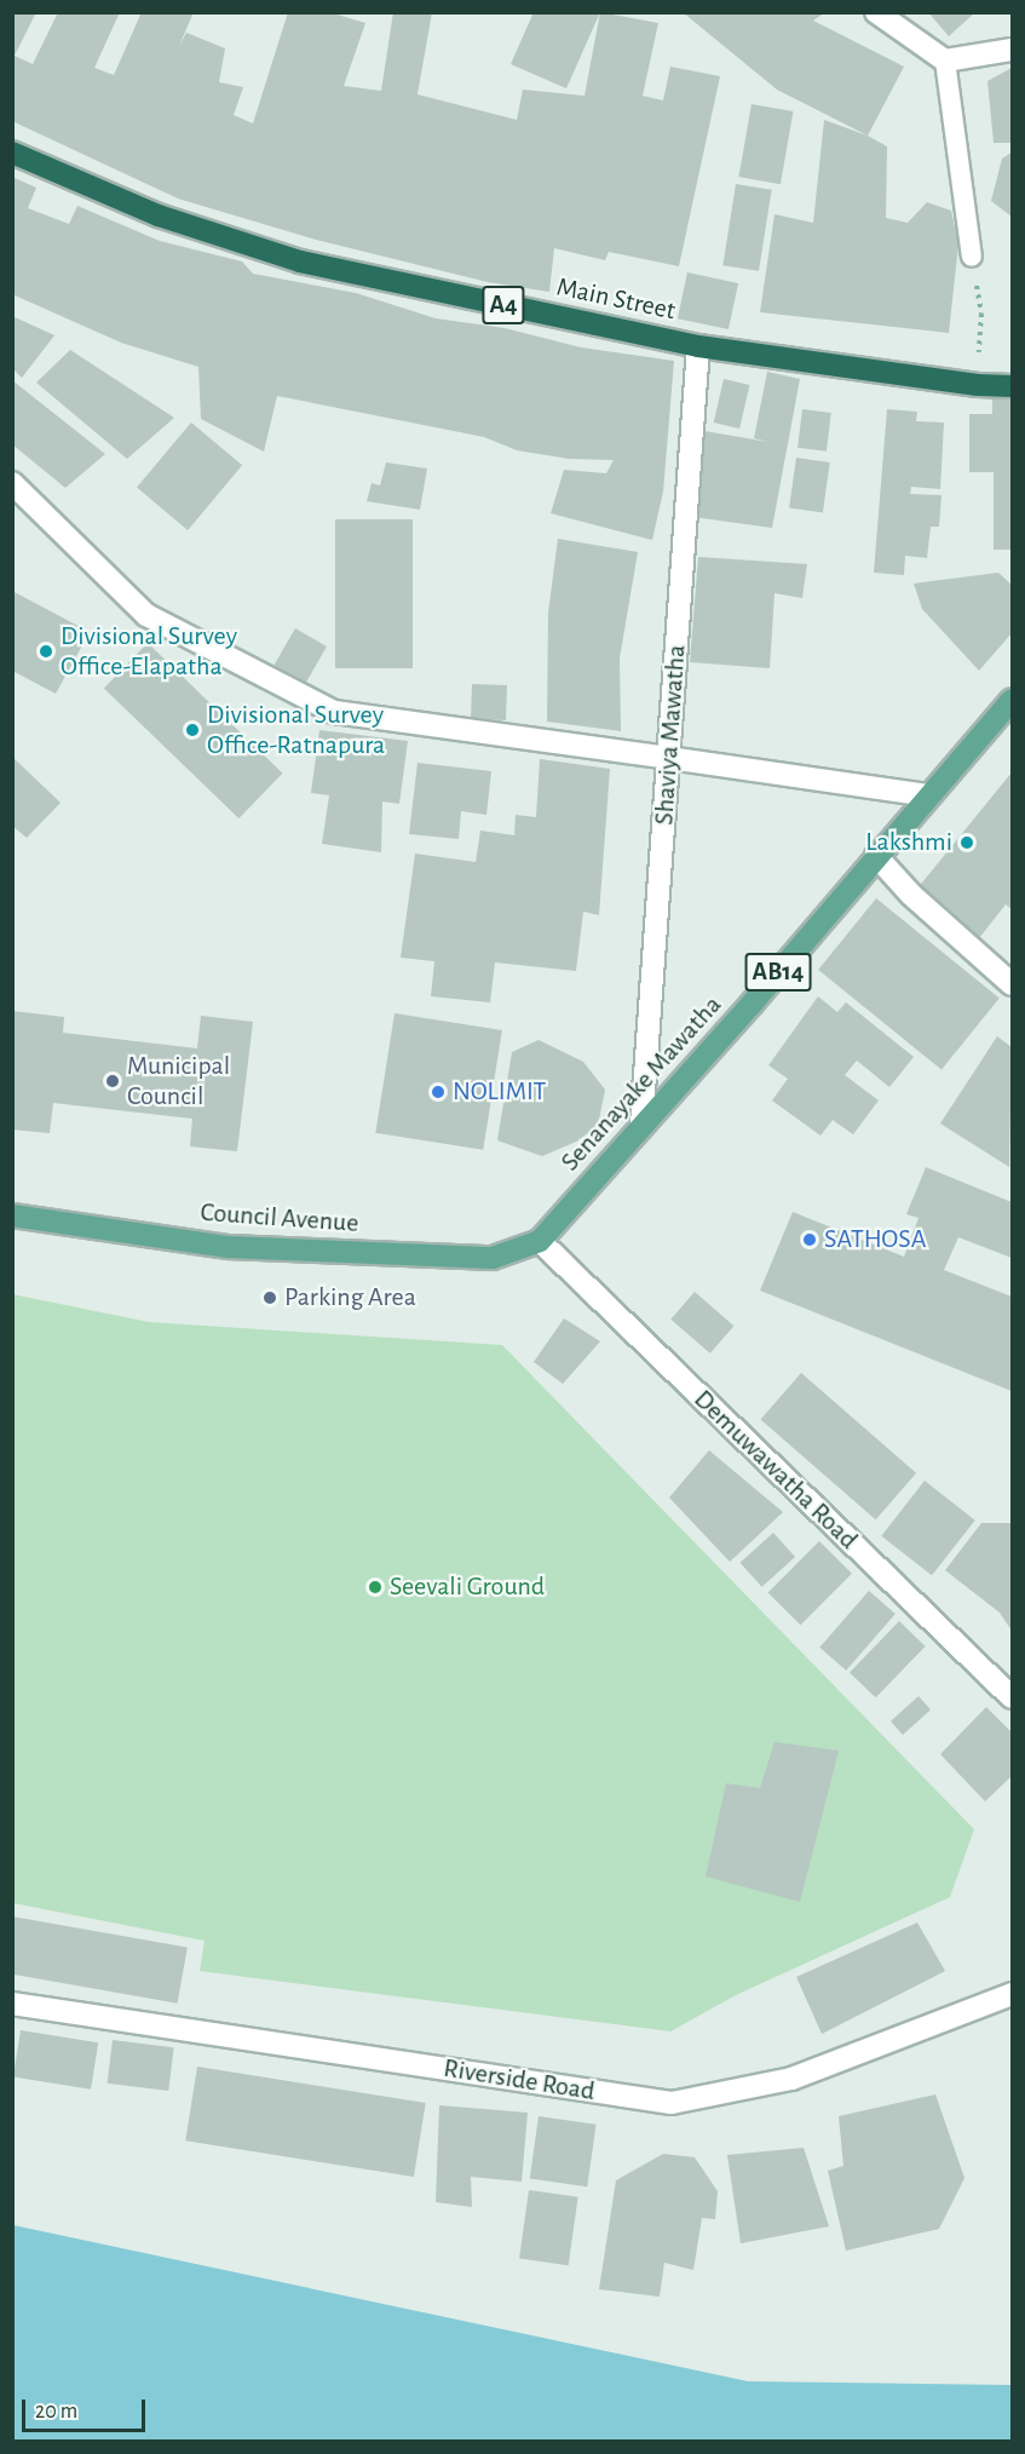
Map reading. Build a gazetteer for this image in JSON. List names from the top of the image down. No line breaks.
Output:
{"streets":{"highway":["Main Street","A4"],"main road":["AB14","Senanayake Mawatha","Council Avenue"],"street":["Shaviya Mawatha","Demuwawatha Road","Riverside Road"]},"crossings":[["Main Street","Shaviya Mawatha"],["Shaviya Mawatha","Senanayake Mawatha"],["Senanayake Mawatha","Council Avenue"],["Senanayake Mawatha","Demuwawatha Road"],["Council Avenue","Demuwawatha Road"]],"places":["Divisional Survey Office-Elapatha","Divisional Survey Office-Ratnapura","Lakshmi","Municipal Council","NOLIMIT","SATHOSA","Parking Area","Seevali Ground"],"scale_bar":"20 m"}
